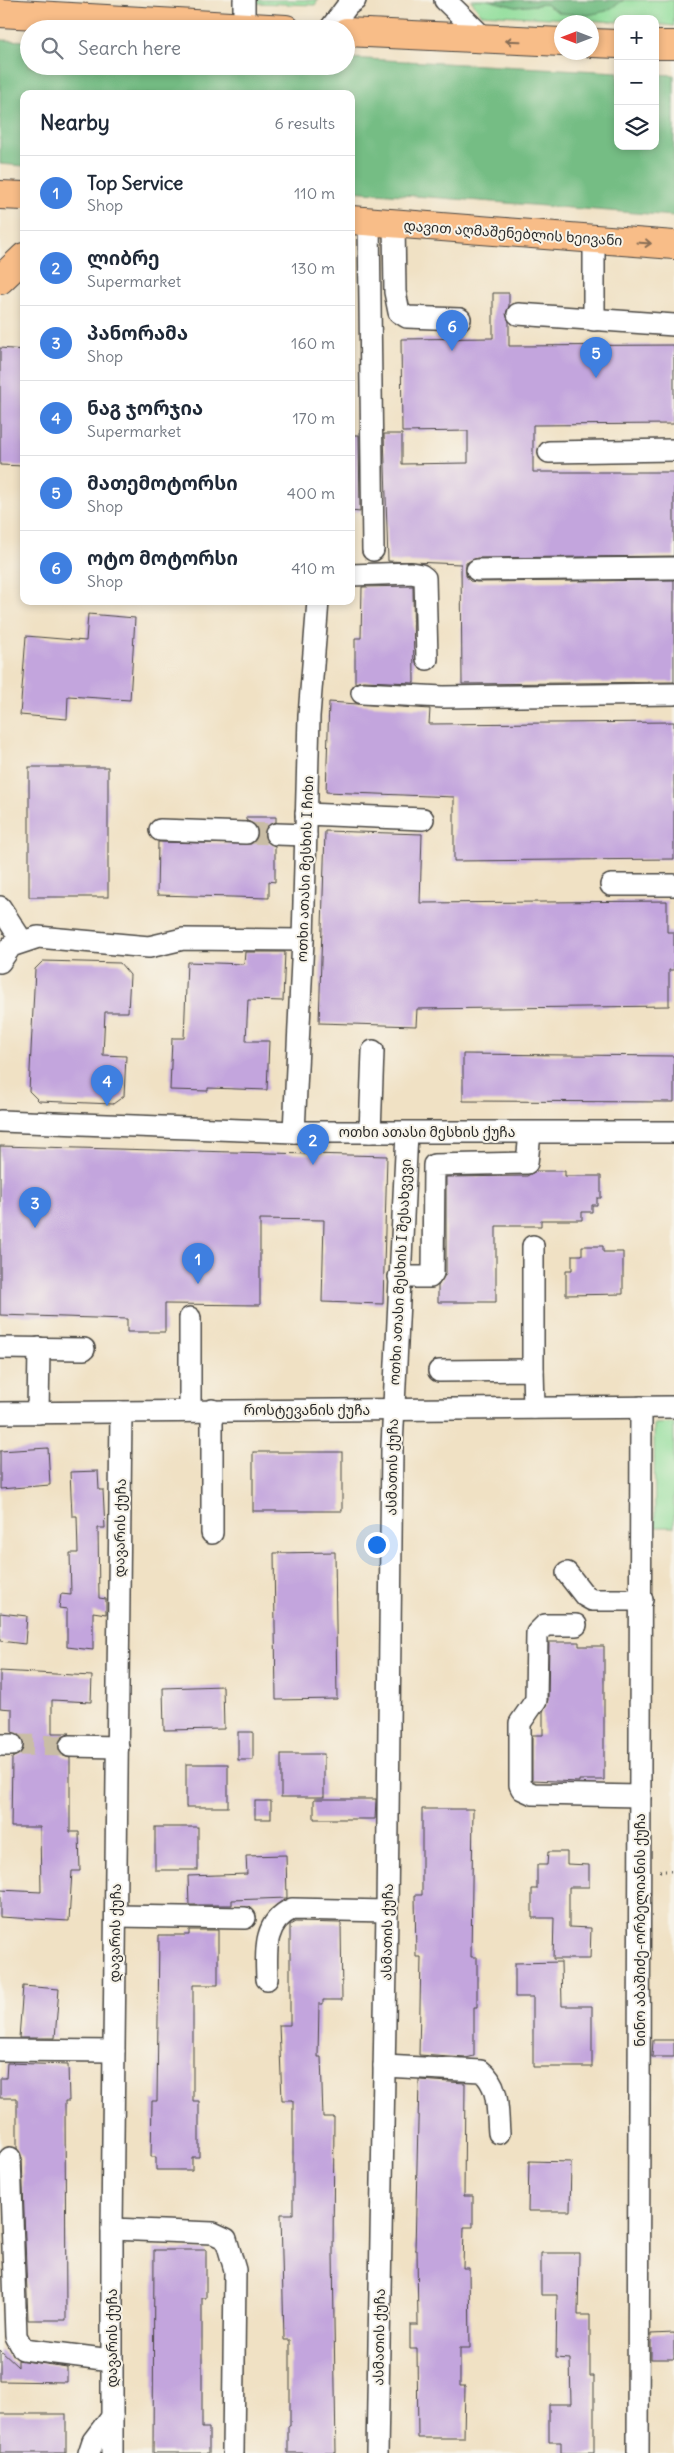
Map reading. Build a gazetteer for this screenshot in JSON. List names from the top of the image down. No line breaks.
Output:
{"streets":{"highway":["დავით აღმაშენებლის ხეივანი"],"street":["ოთხი ათასი მესხის I ჩიხი","ოთხი ათასი მესხის ქუჩა","ოთხი ათასი მესხის I შესახვევი","როსტევანის ქუჩა","ასმათის ქუჩა","დავარის ქუჩა","ნინო აბაშიძე-ორბელიანის ქუჩა"]},"crossings":[["ოთხი ათასი მესხის I ჩიხი","ოთხი ათასი მესხის ქუჩა"],["ოთხი ათასი მესხის ქუჩა","ოთხი ათასი მესხის I შესახვევი"],["ოთხი ათასი მესხის I შესახვევი","როსტევანის ქუჩა"],["ოთხი ათასი მესხის I შესახვევი","ასმათის ქუჩა"],["როსტევანის ქუჩა","ასმათის ქუჩა"],["როსტევანის ქუჩა","დავარის ქუჩა"],["როსტევანის ქუჩა","ნინო აბაშიძე-ორბელიანის ქუჩა"]],"north":"left","page":{"map_buttons":["+","−"],"search":"Search here","heading":["Nearby","6 results"],"list":[{"mark":"1","name":"Top Service","note":"Shop","value":"110 m"},{"mark":"2","name":"ლიბრე","note":"Supermarket","value":"130 m"},{"mark":"3","name":"პანორამა","note":"Shop","value":"160 m"},{"mark":"4","name":"ნაგ ჯორჯია","note":"Supermarket","value":"170 m"},{"mark":"5","name":"მათემოტორსი","note":"Shop","value":"400 m"},{"mark":"6","name":"ოტო მოტორსი","note":"Shop","value":"410 m"}],"pins":["6","5","4","2","3","1"]}}
